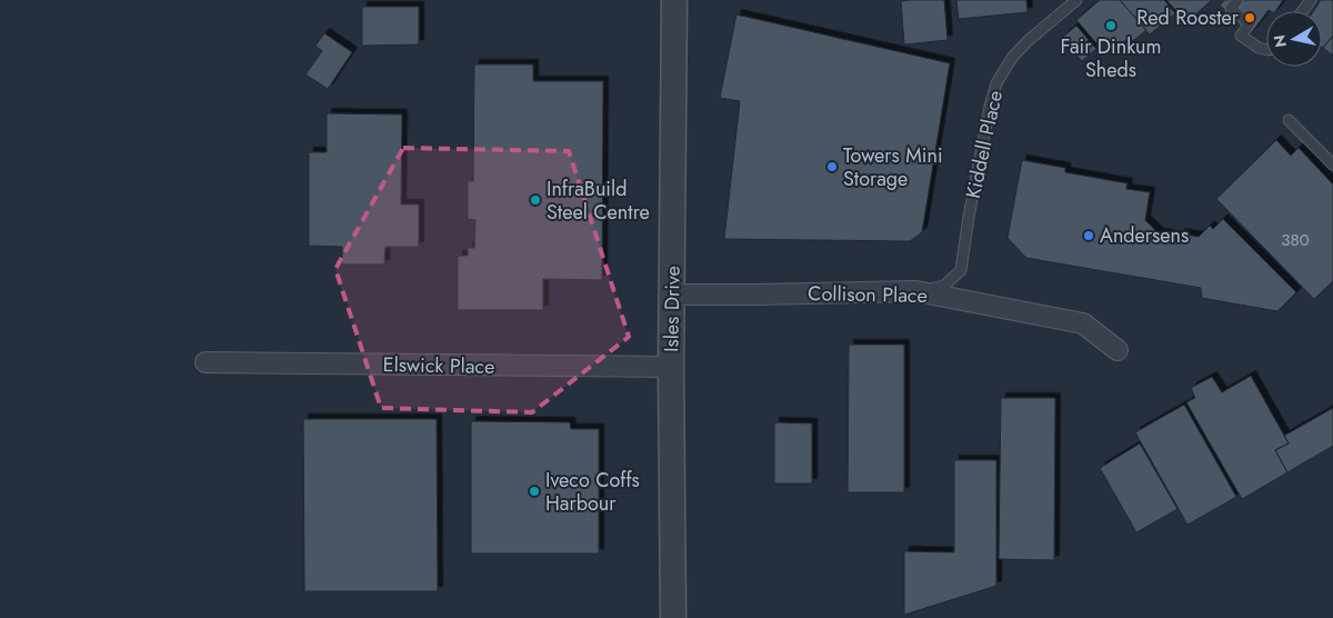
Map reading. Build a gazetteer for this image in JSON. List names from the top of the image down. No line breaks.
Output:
{"streets":{"street":["Collison Place","Isles Drive","Elswick Place"],"lane":["Kiddell Place"]},"crossings":[["Kiddell Place","Collison Place"],["Collison Place","Isles Drive"],["Isles Drive","Elswick Place"]],"places":["Red Rooster","Fair Dinkum Sheds","Towers Mini Storage","InfraBuild Steel Centre","Andersens","Iveco Coffs Harbour"],"house_numbers":["380"],"north":"left"}
